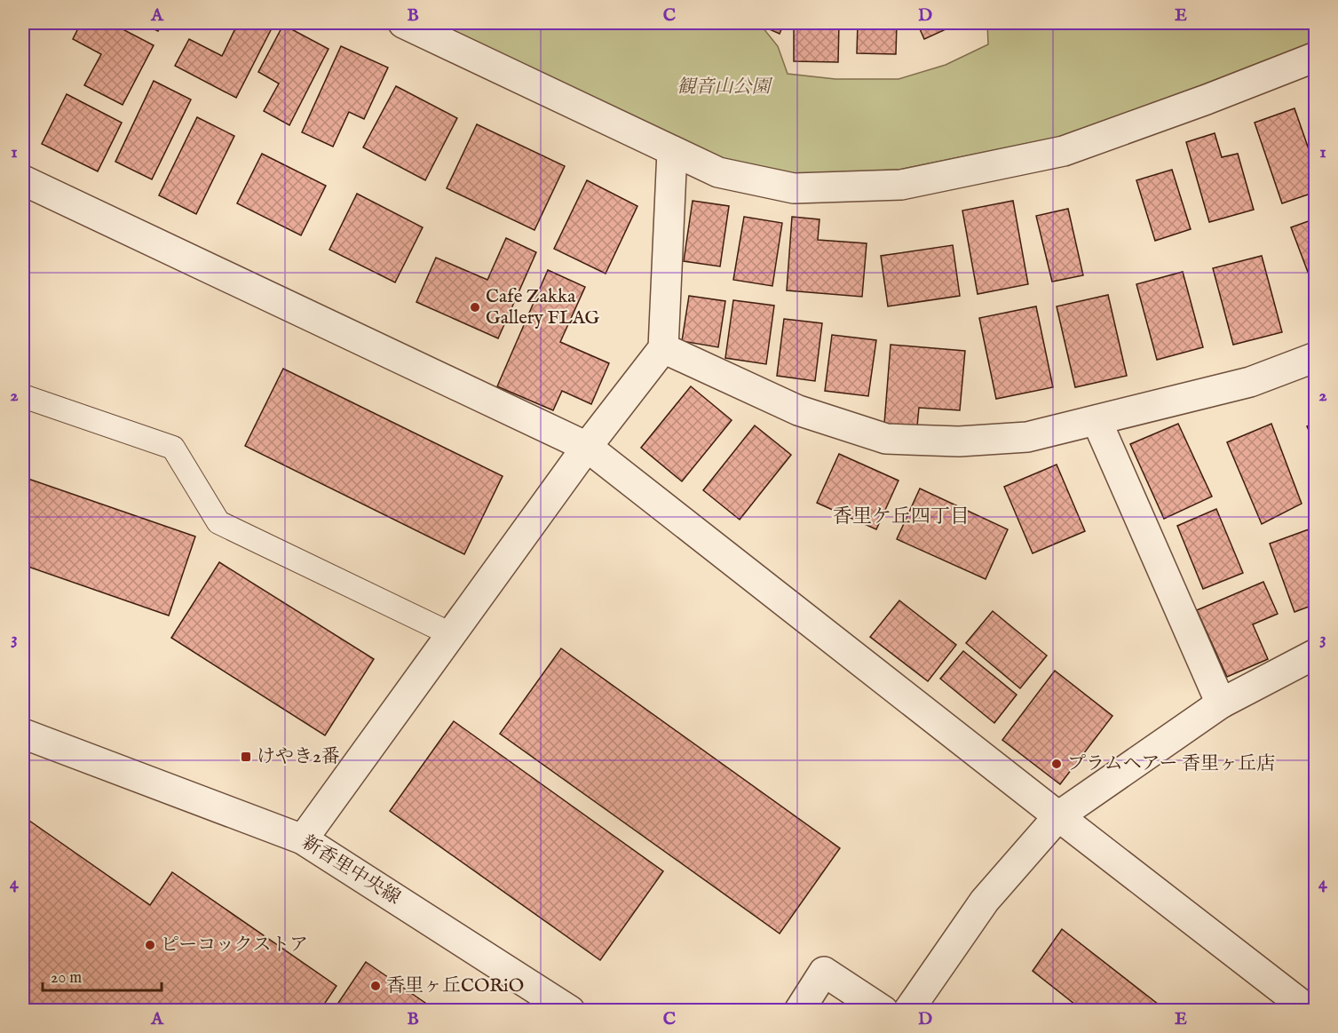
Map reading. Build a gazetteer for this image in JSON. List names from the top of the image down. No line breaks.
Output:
{"streets":{"street":["新香里中央線"]},"districts":["香里ケ丘四丁目"],"parks":["観音山公園"],"places":{"other":["Cafe Zakka Gallery FLAG","プラムヘアー 香里ヶ丘店","ピーコックストア","香里ヶ丘CORiO"],"transit":["けやき2番"]},"scale_bar":"20 m","grid":{"columns":["A","B","C","D","E"],"rows":["1","2","3","4"]}}
